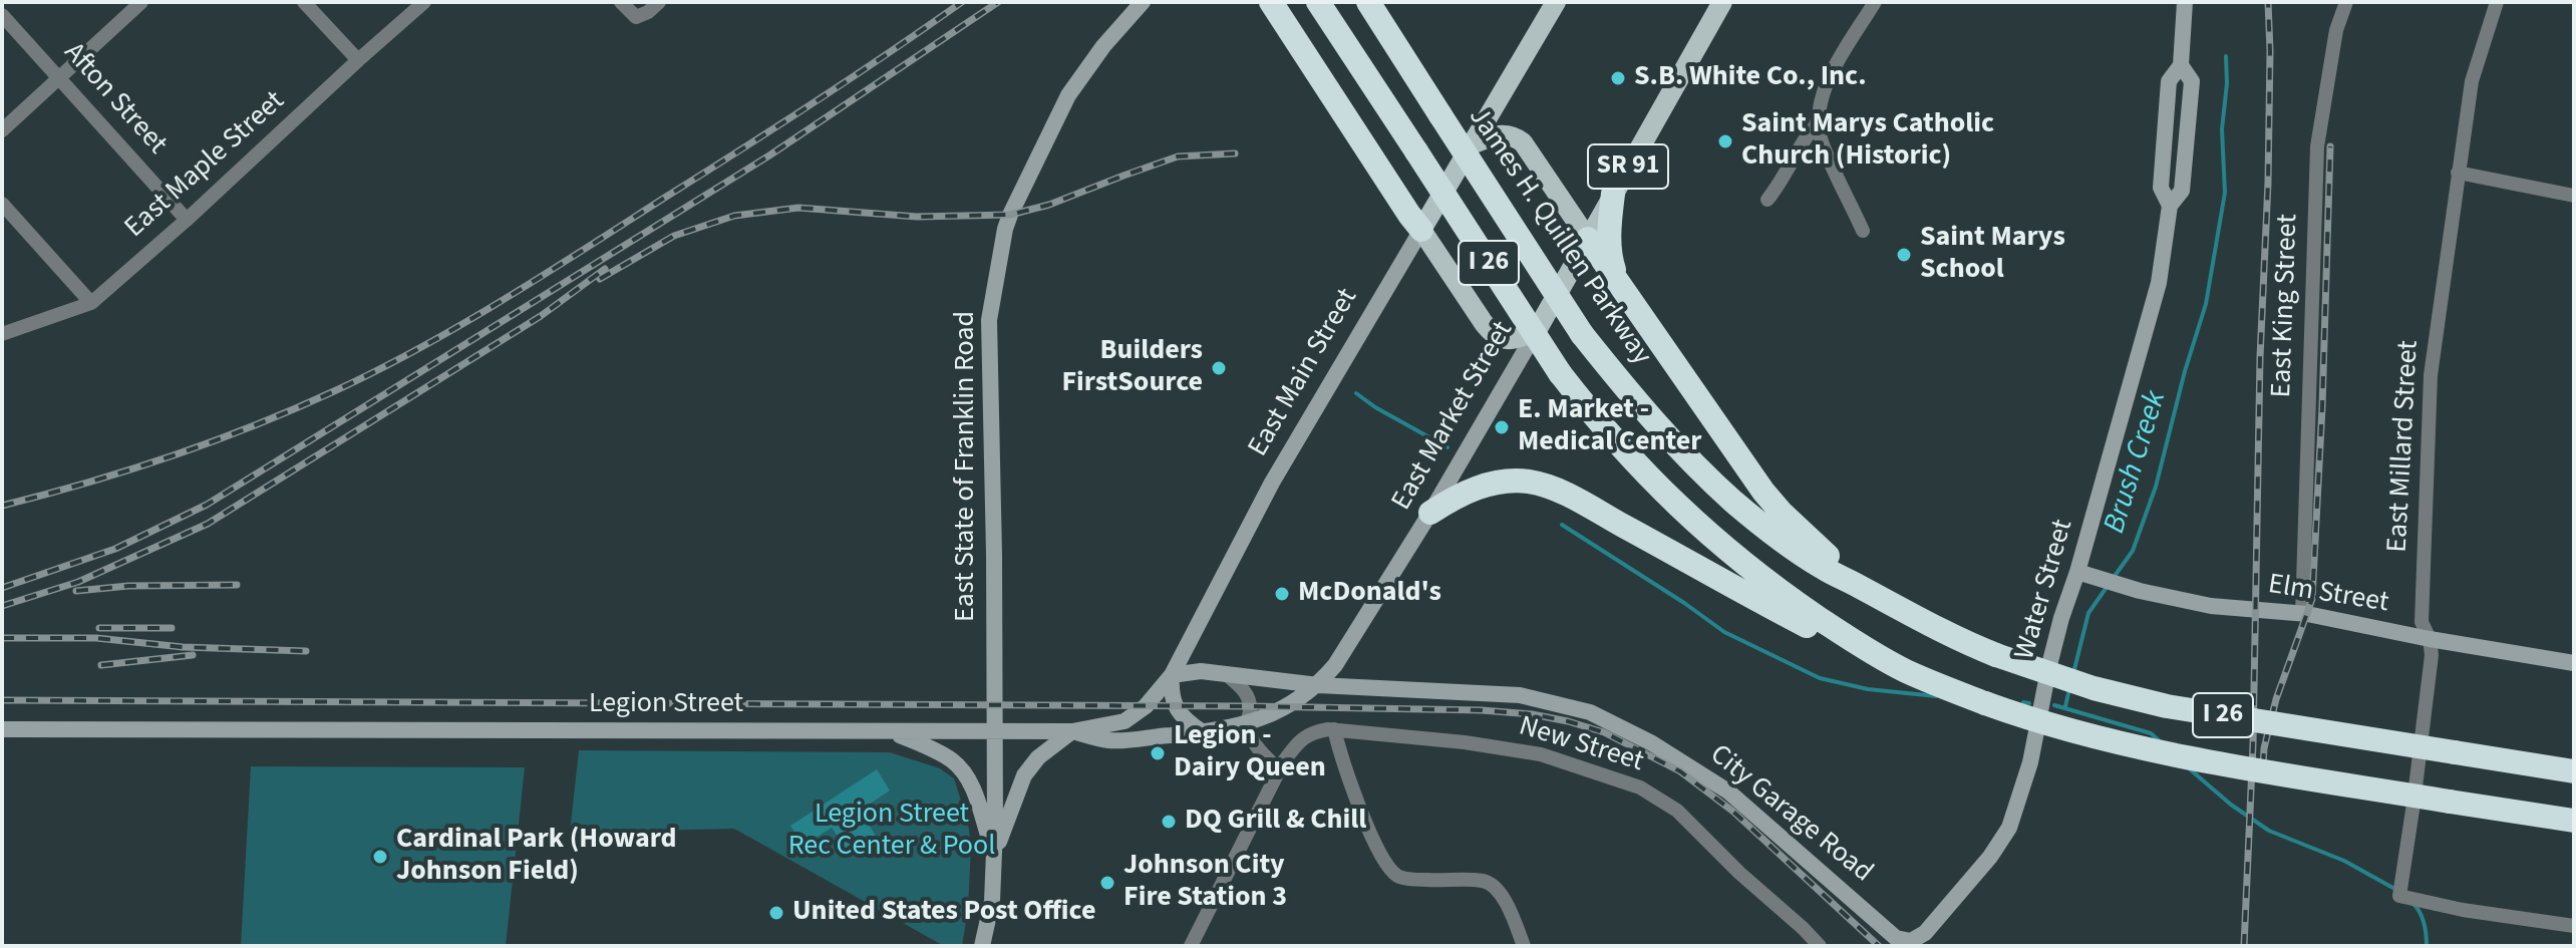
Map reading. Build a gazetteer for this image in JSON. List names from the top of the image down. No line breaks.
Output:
{"streets":{"highway":["James H. Quillen Parkway","I 26"],"main road":["SR 91","East Main Street","East Market Street","East State of Franklin Road","Water Street","Elm Street","Legion Street","City Garage Road"],"street":["Afton Street","East Maple Street","East King Street","East Millard Street","New Street"]},"crossings":[["Afton Street","East Maple Street"],["East King Street","Elm Street"],["East Main Street","Legion Street"],["East Main Street","City Garage Road"],["East Market Street","Legion Street"],["East Market Street","City Garage Road"],["East Millard Street","Elm Street"],["East State of Franklin Road","Legion Street"],["Water Street","Elm Street"],["Water Street","City Garage Road"],["Legion Street","City Garage Road"]],"water":["Brush Creek"],"parks":["Legion Street Rec Center & Pool"],"places":["S.B. White Co., Inc.","Saint Marys Catholic Church (Historic)","Saint Marys School","Builders FirstSource","E. Market - Medical Center","McDonald's","Legion - Dairy Queen","DQ Grill & Chill","Cardinal Park (Howard Johnson Field)","Johnson City Fire Station 3","United States Post Office"]}
